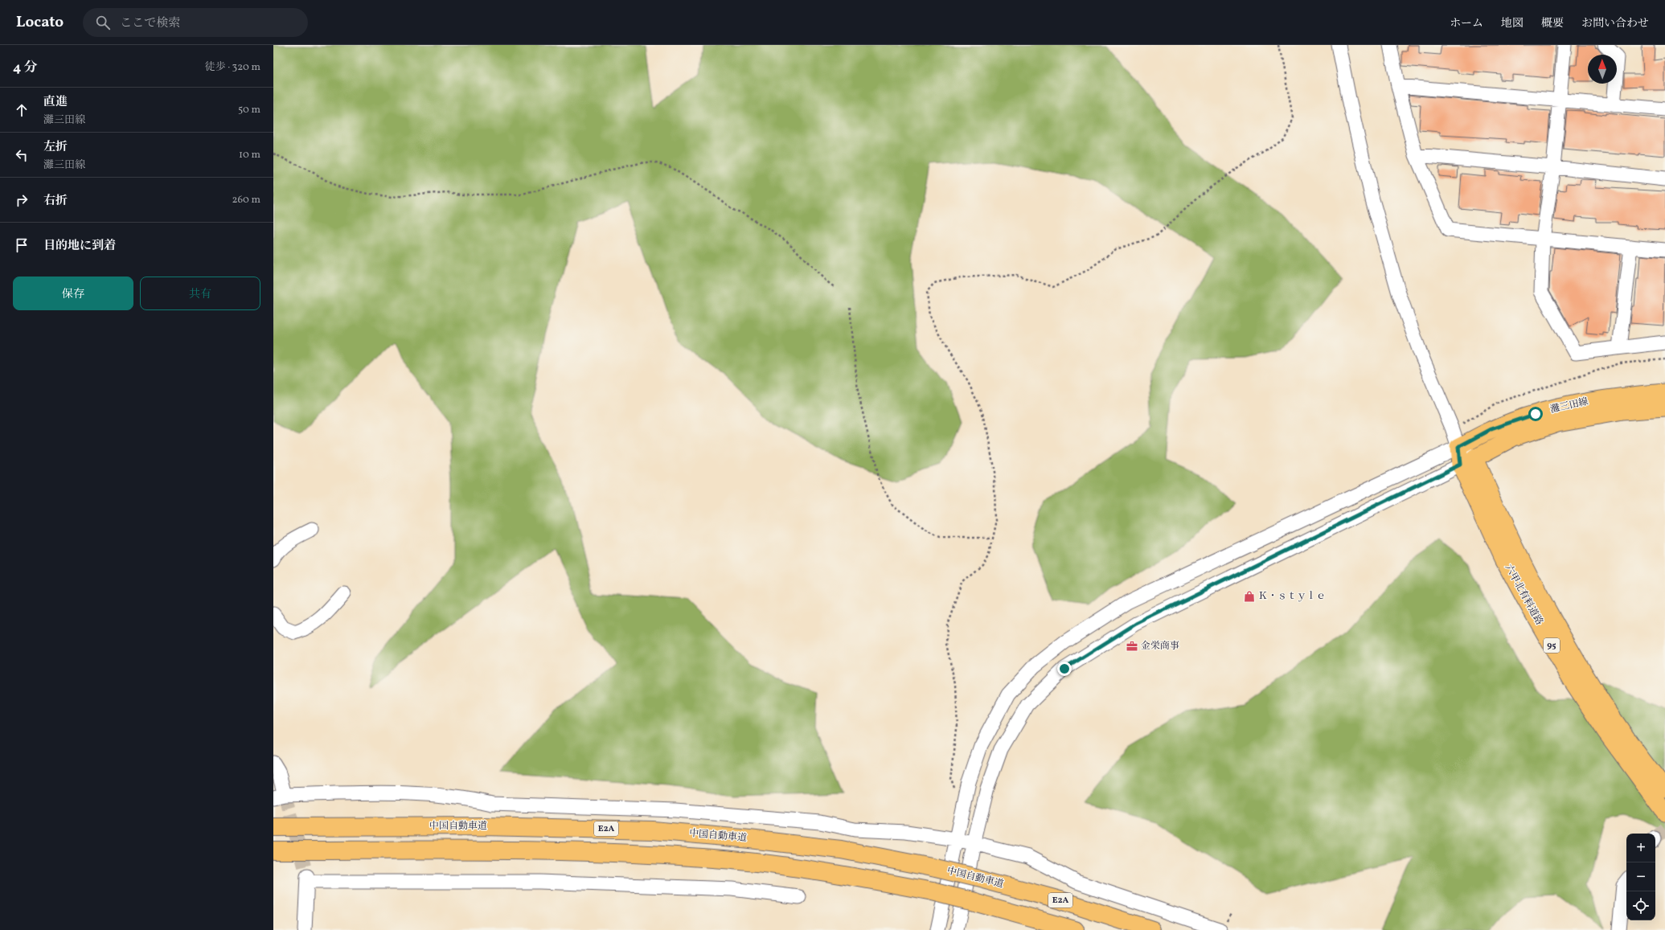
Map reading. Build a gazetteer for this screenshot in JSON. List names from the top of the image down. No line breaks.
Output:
{"streets":{"highway":["中国自動車道","E2A"],"main road":["灘三田線","六甲北有料道路","95"]},"crossings":[["灘三田線","六甲北有料道路"],["灘三田線","95"],["六甲北有料道路","95"]],"places":{"shop":["Ｋ・ｓｔｙｌｅ"],"office":["金栄商事"]},"north":"top","page":{"header":"Locato","search":"ここで検索","nav":["ホーム","地図","概要","お問い合わせ"],"heading":["4 分","徒歩 · 320 m"],"list":[["直進","灘三田線","50 m"],["左折","灘三田線","10 m"],["右折","260 m"],"目的地に到着"],"buttons":["保存","共有"],"map_buttons":["+","−"]}}
